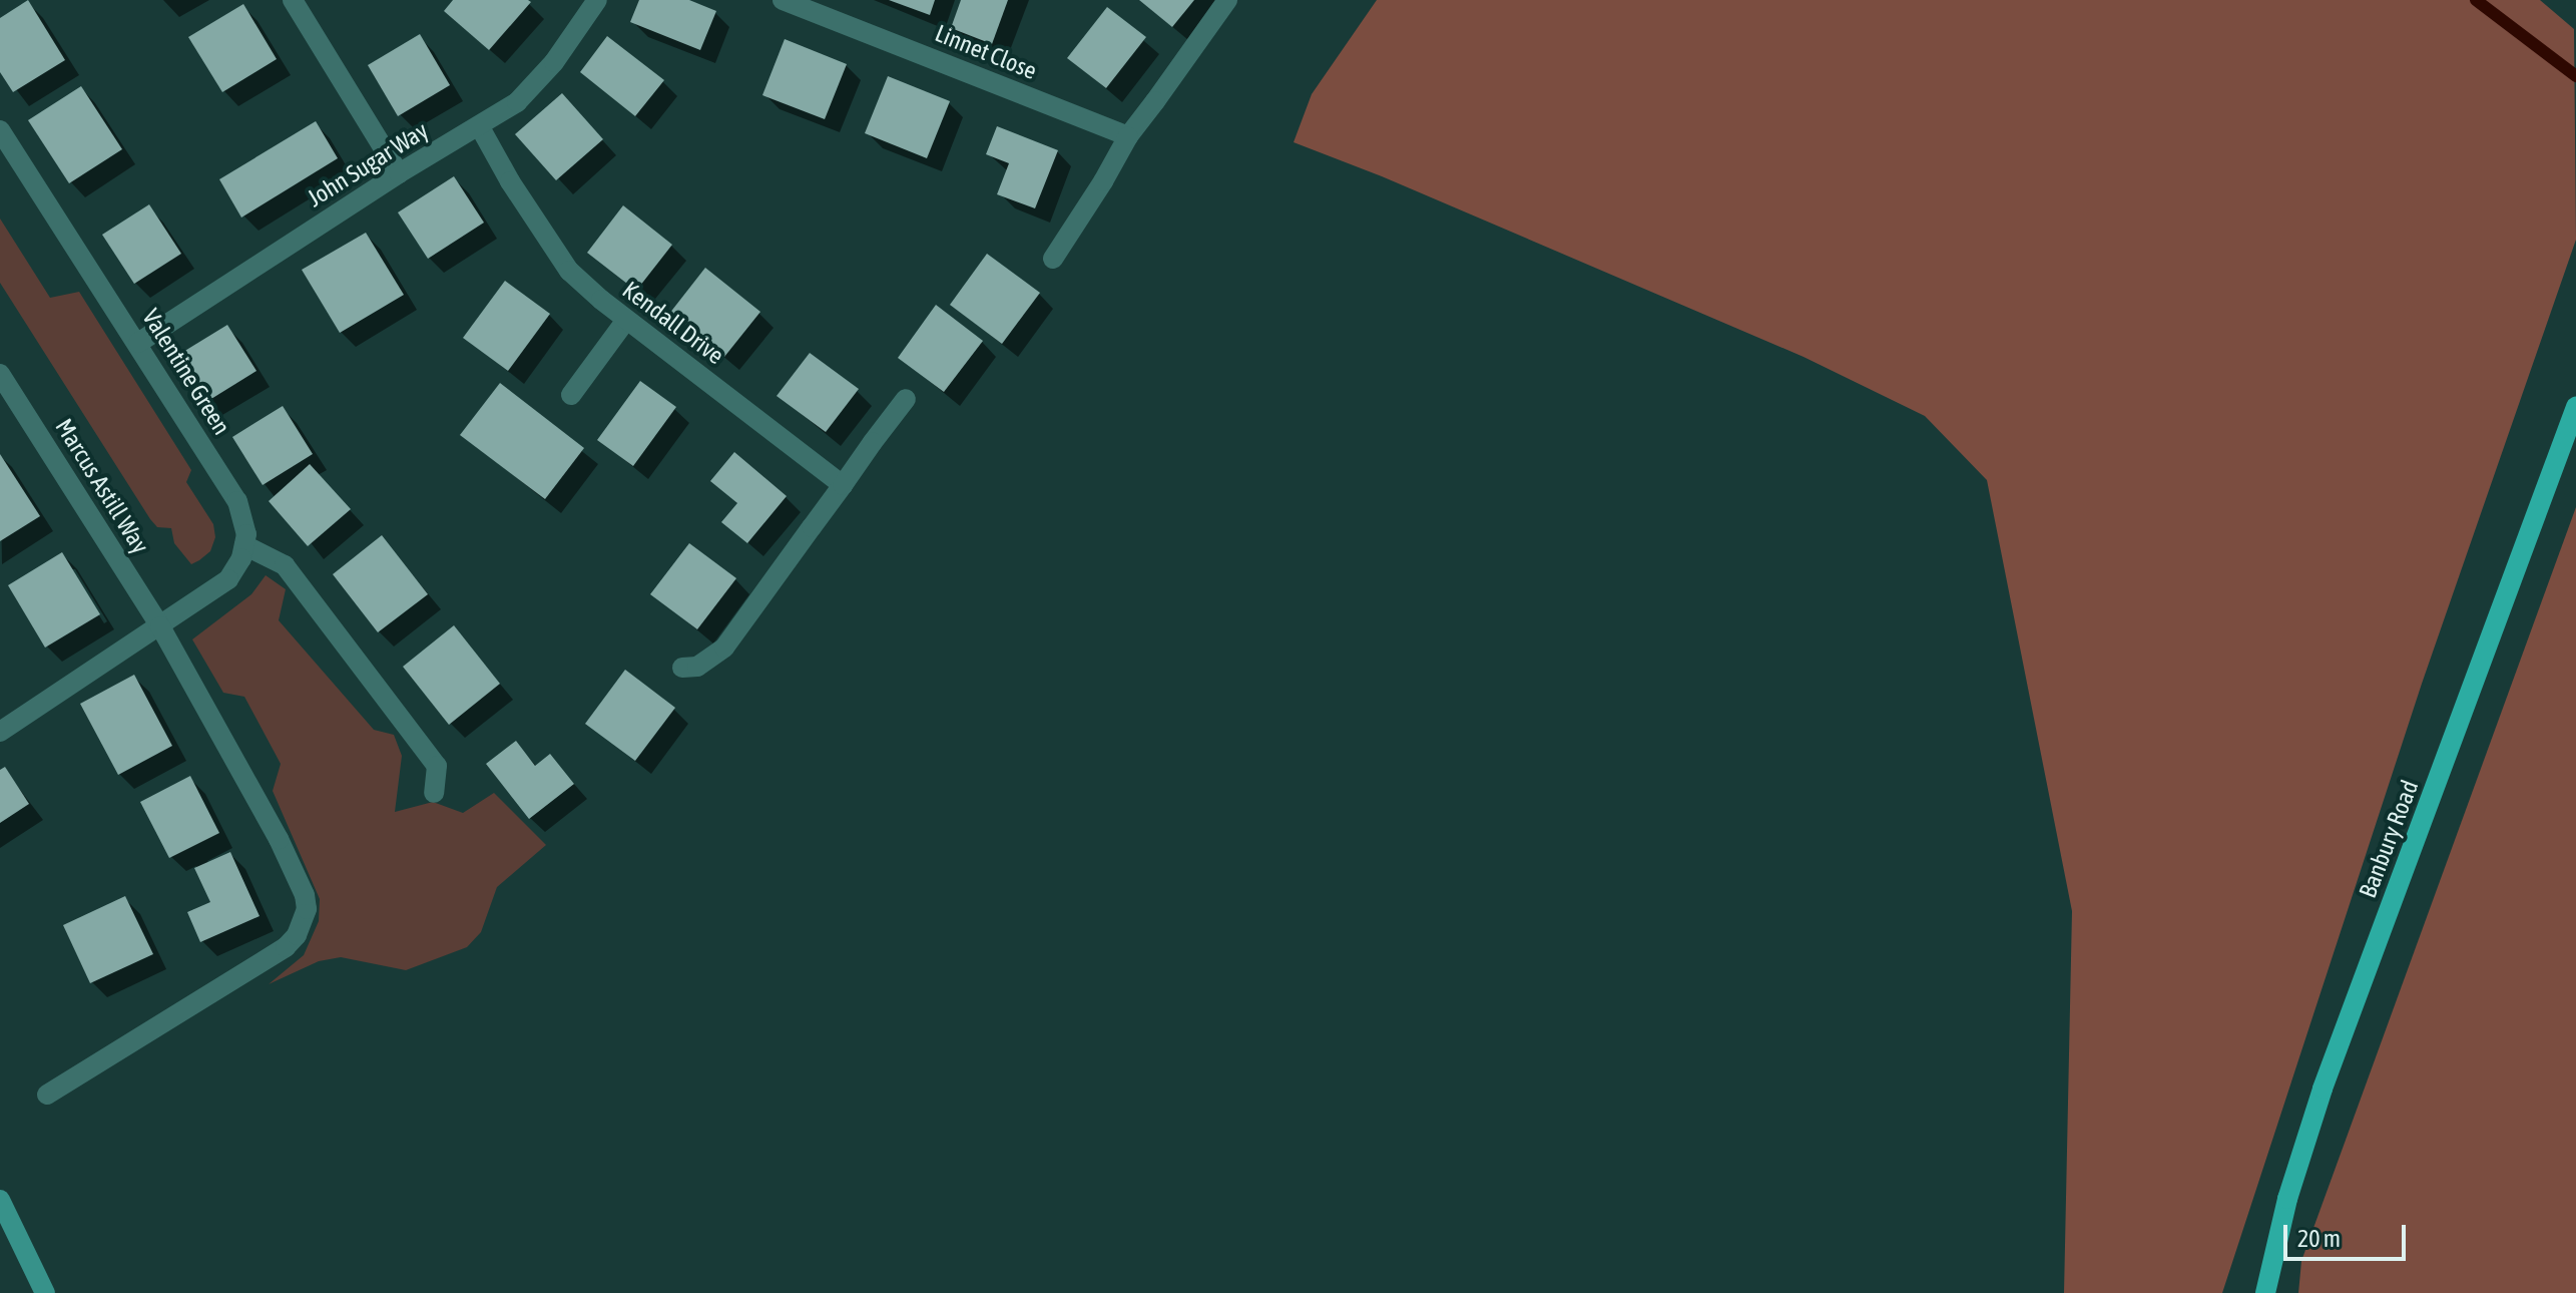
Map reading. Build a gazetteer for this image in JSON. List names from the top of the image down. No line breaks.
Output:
{"streets":{"main road":["Banbury Road"],"street":["Linnet Close","John Sugar Way","Kendall Drive","Valentine Green","Marcus Astill Way"]},"crossings":[["John Sugar Way","Kendall Drive"],["John Sugar Way","Valentine Green"]],"scale_bar":"20 m"}
